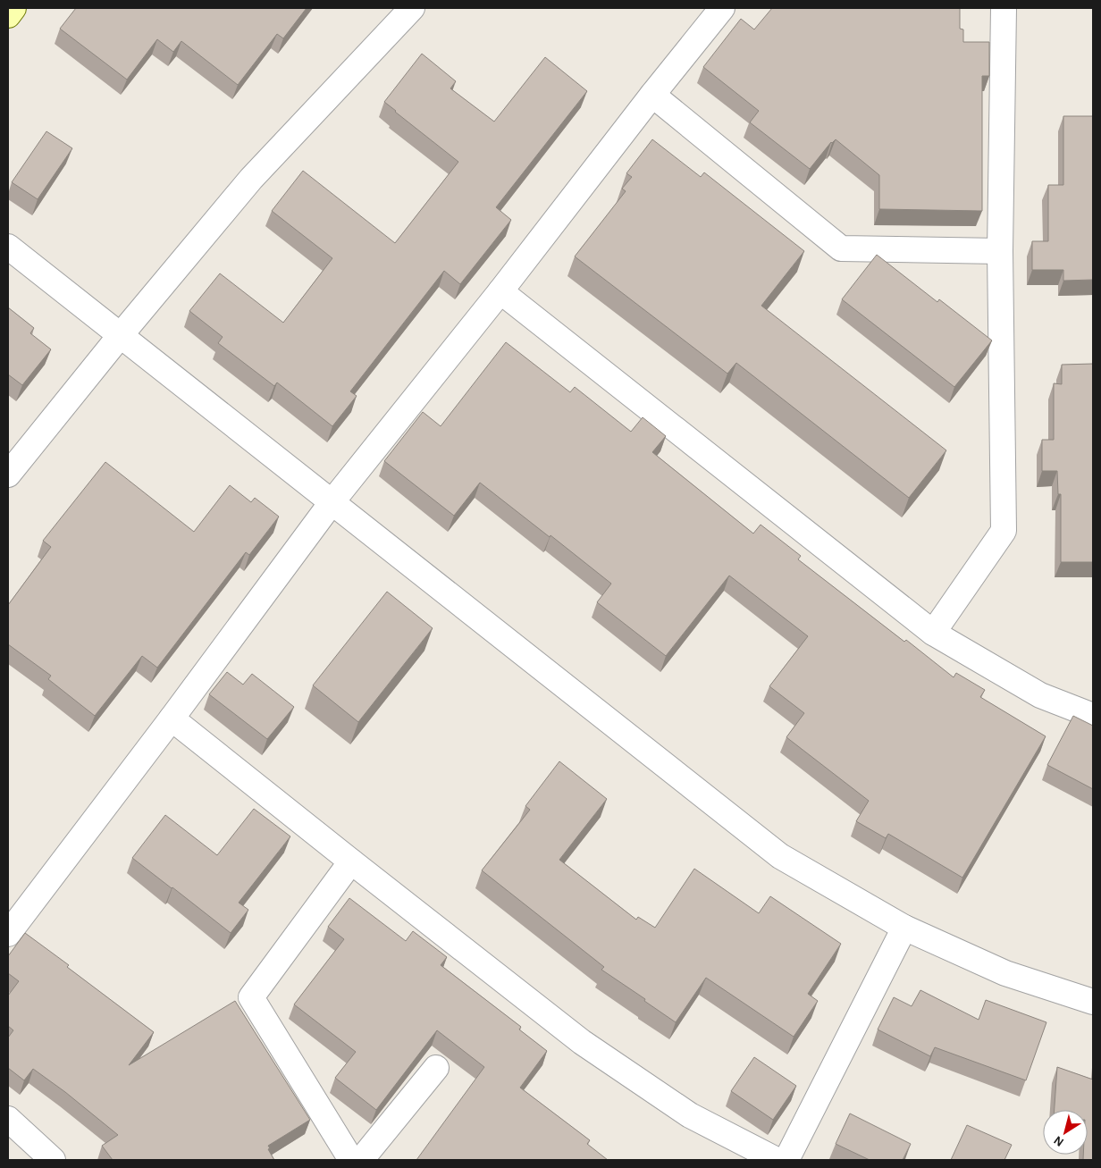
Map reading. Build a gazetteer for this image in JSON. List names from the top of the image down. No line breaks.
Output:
{"north":"bottom left"}
